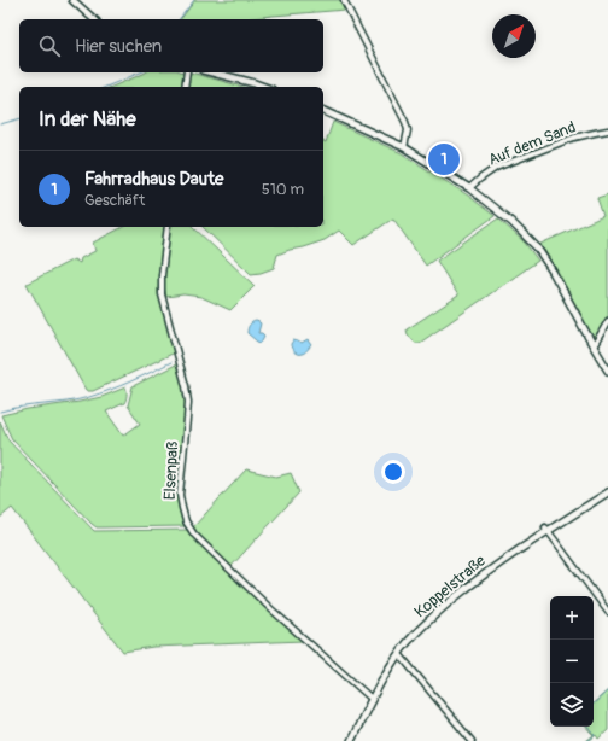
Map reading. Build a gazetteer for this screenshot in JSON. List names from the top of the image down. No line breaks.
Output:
{"streets":{"street":["Auf dem Sand","Elsenpaß","Koppelstraße"]},"crossings":[["Elsenpaß","Koppelstraße"]],"north":"top right","page":{"search":"Hier suchen","heading":"In der Nähe","pins":"1","list":[{"mark":"1","name":"Fahrradhaus Daute","note":"Geschäft","value":"510 m"}],"map_buttons":["+","−"]}}
